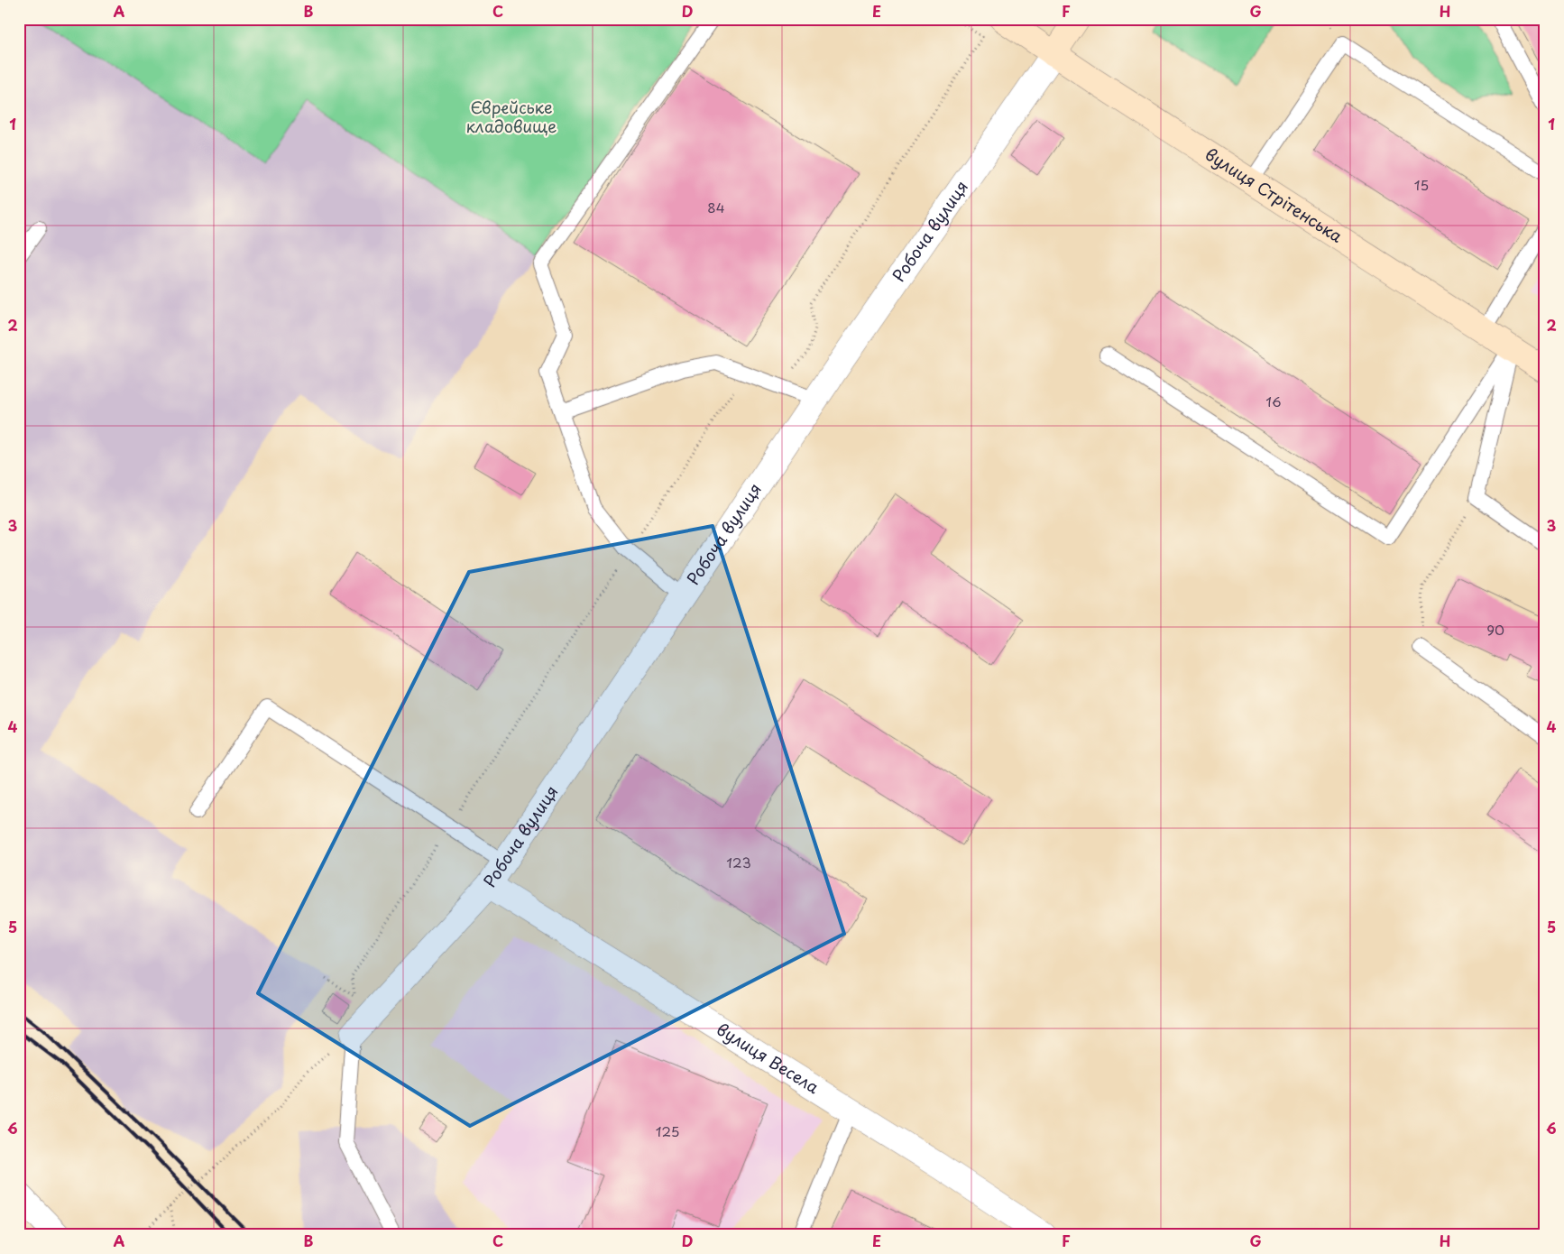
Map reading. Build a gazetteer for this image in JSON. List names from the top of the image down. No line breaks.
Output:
{"streets":{"main road":["вулиця Стрітенська","Робоча вулиця"],"street":["вулиця Весела"]},"crossings":[["вулиця Стрітенська","Робоча вулиця"],["Робоча вулиця","вулиця Весела"]],"parks":["Єврейське кладовище"],"house_numbers":["15","84","16","90","123","125"],"grid":{"columns":["A","B","C","D","E","F","G","H"],"rows":["1","2","3","4","5","6"]}}
